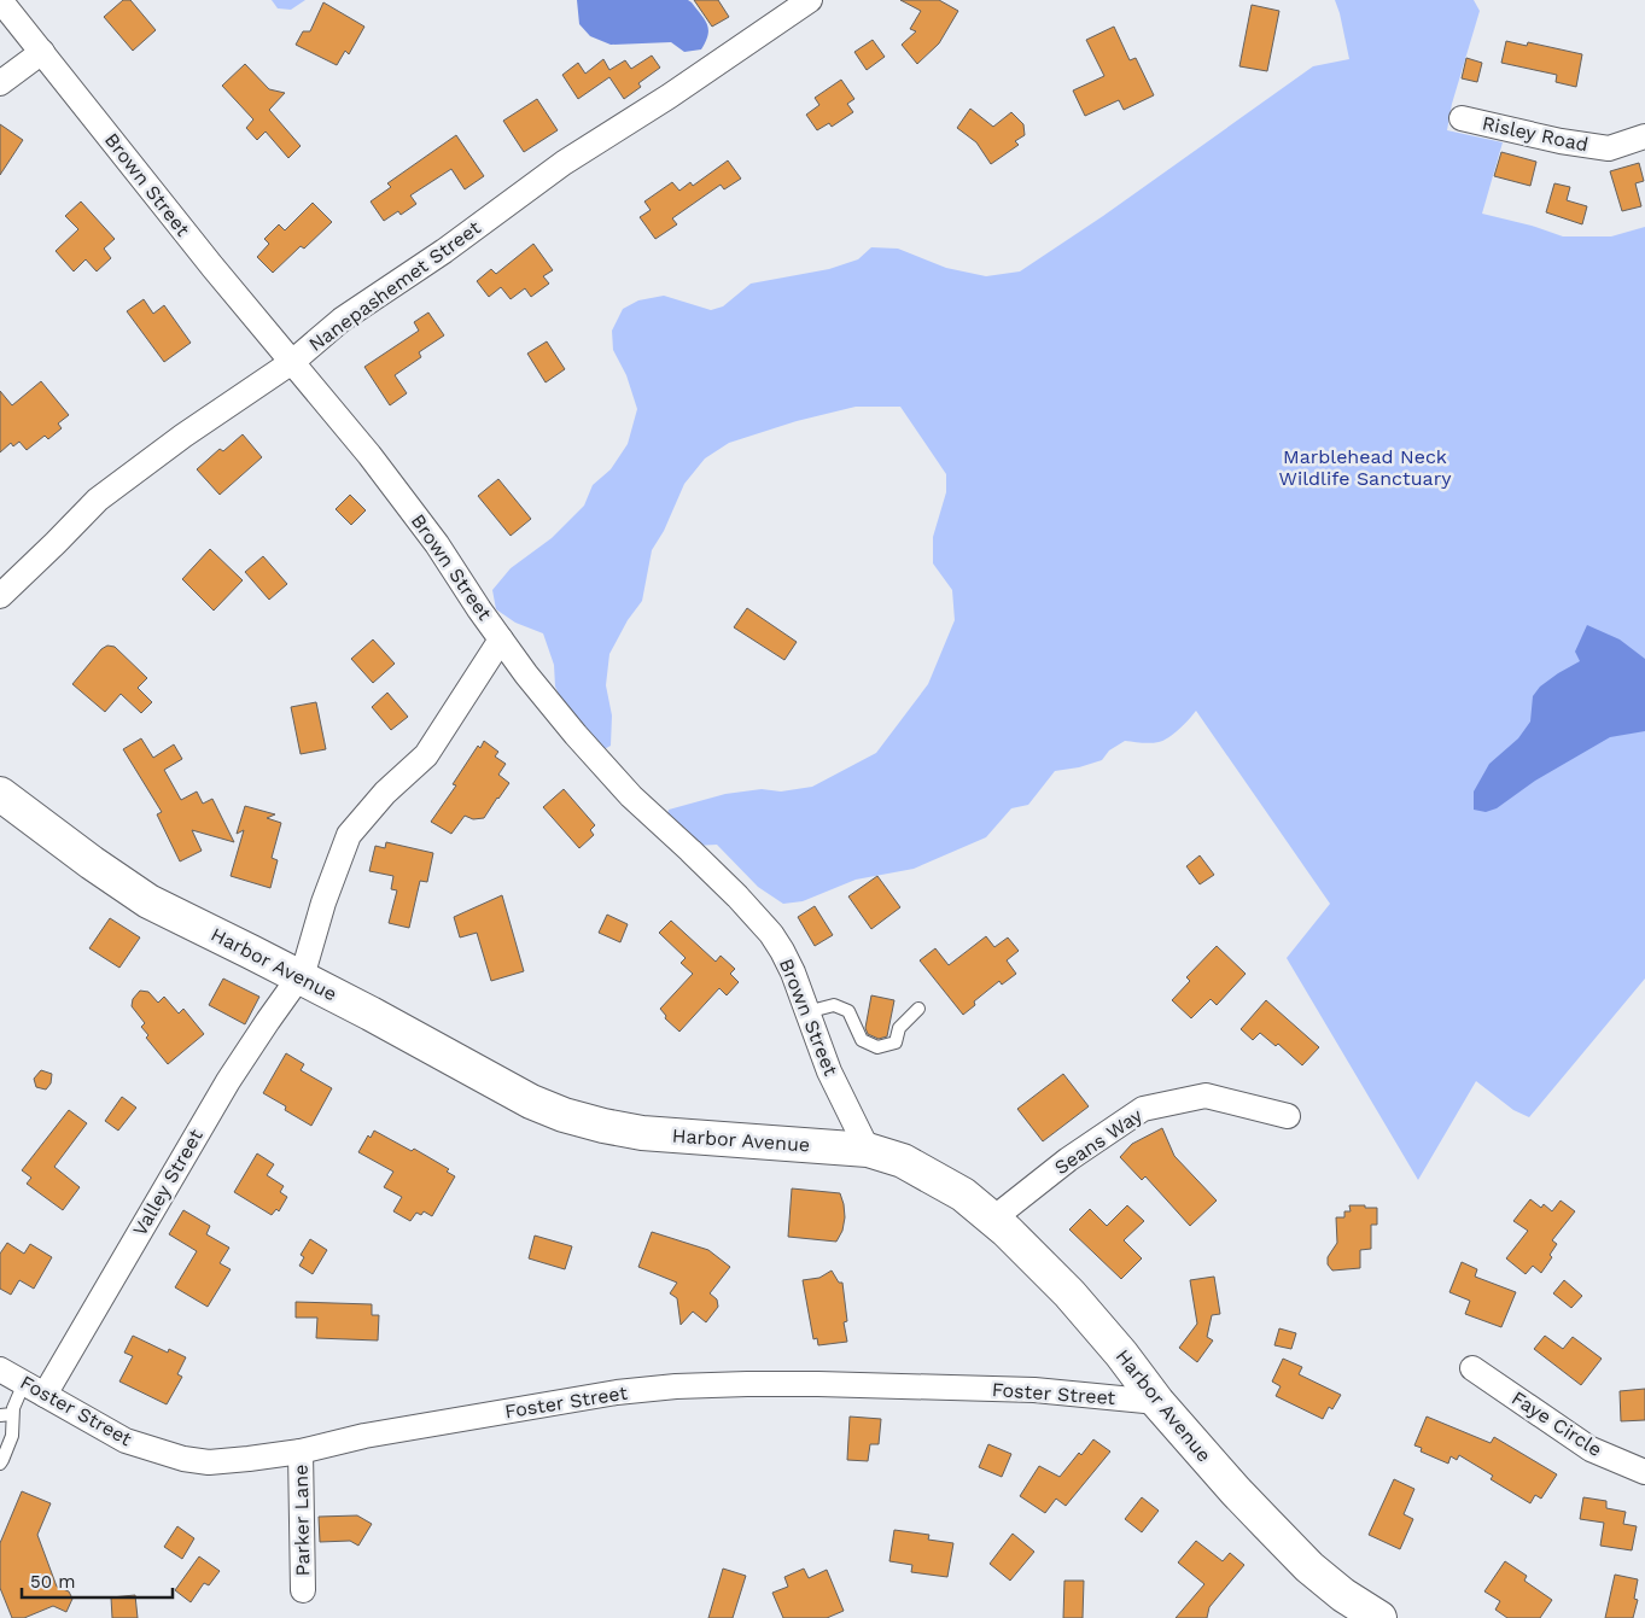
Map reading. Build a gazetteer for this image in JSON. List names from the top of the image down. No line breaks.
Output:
{"streets":{"main road":["Harbor Avenue"],"street":["Risley Road","Brown Street","Nanepashemet Street","Seans Way","Valley Street","Foster Street","Faye Circle","Parker Lane"]},"crossings":[["Brown Street","Nanepashemet Street"],["Brown Street","Harbor Avenue"],["Harbor Avenue","Seans Way"],["Harbor Avenue","Valley Street"],["Harbor Avenue","Foster Street"],["Valley Street","Foster Street"],["Foster Street","Parker Lane"]],"parks":["Marblehead Neck Wildlife Sanctuary"],"scale_bar":"50 m"}
